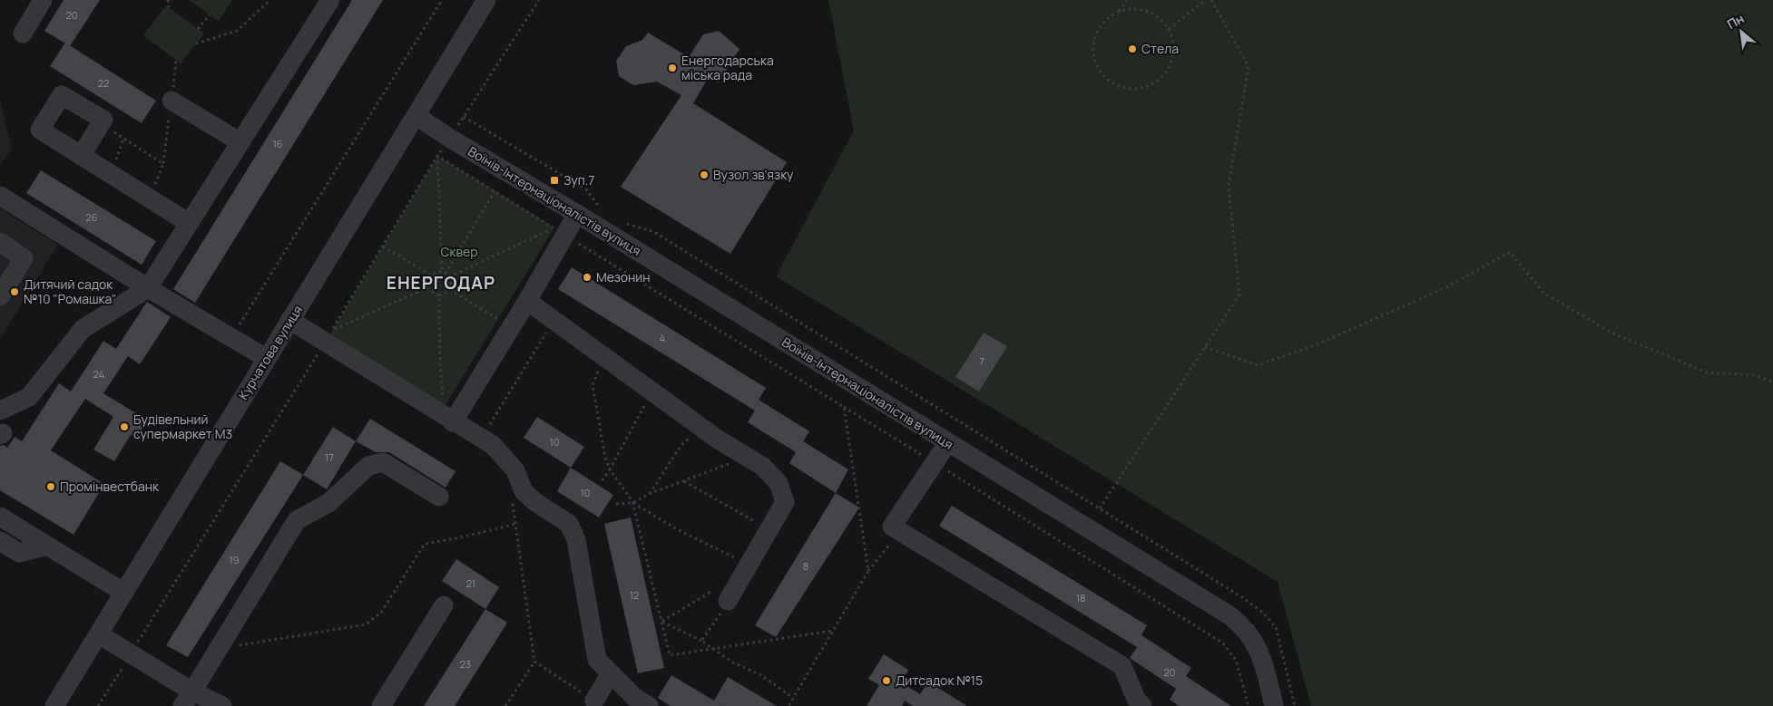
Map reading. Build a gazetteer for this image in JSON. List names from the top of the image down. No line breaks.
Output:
{"streets":{"street":["Воїнів-Інтернаціоналістів вулиця","Курчатова вулиця"]},"crossings":[["Воїнів-Інтернаціоналістів вулиця","Курчатова вулиця"]],"districts":["ЕНЕРГОДАР"],"parks":["Сквер"],"places":{"other":["Стела","Енергодарська міська рада","Вузол зв'язку","Мезонин","Дитячий садок №10 \"Ромашка\"","Будівельний супермаркет М3","Промінвестбанк","Дитсадок №15"],"transit":["Зуп.7"]},"house_numbers":["20","22","16","26","4","7","24","10","17","10","19","8","21","12","18","23","20"],"north":"top left"}
